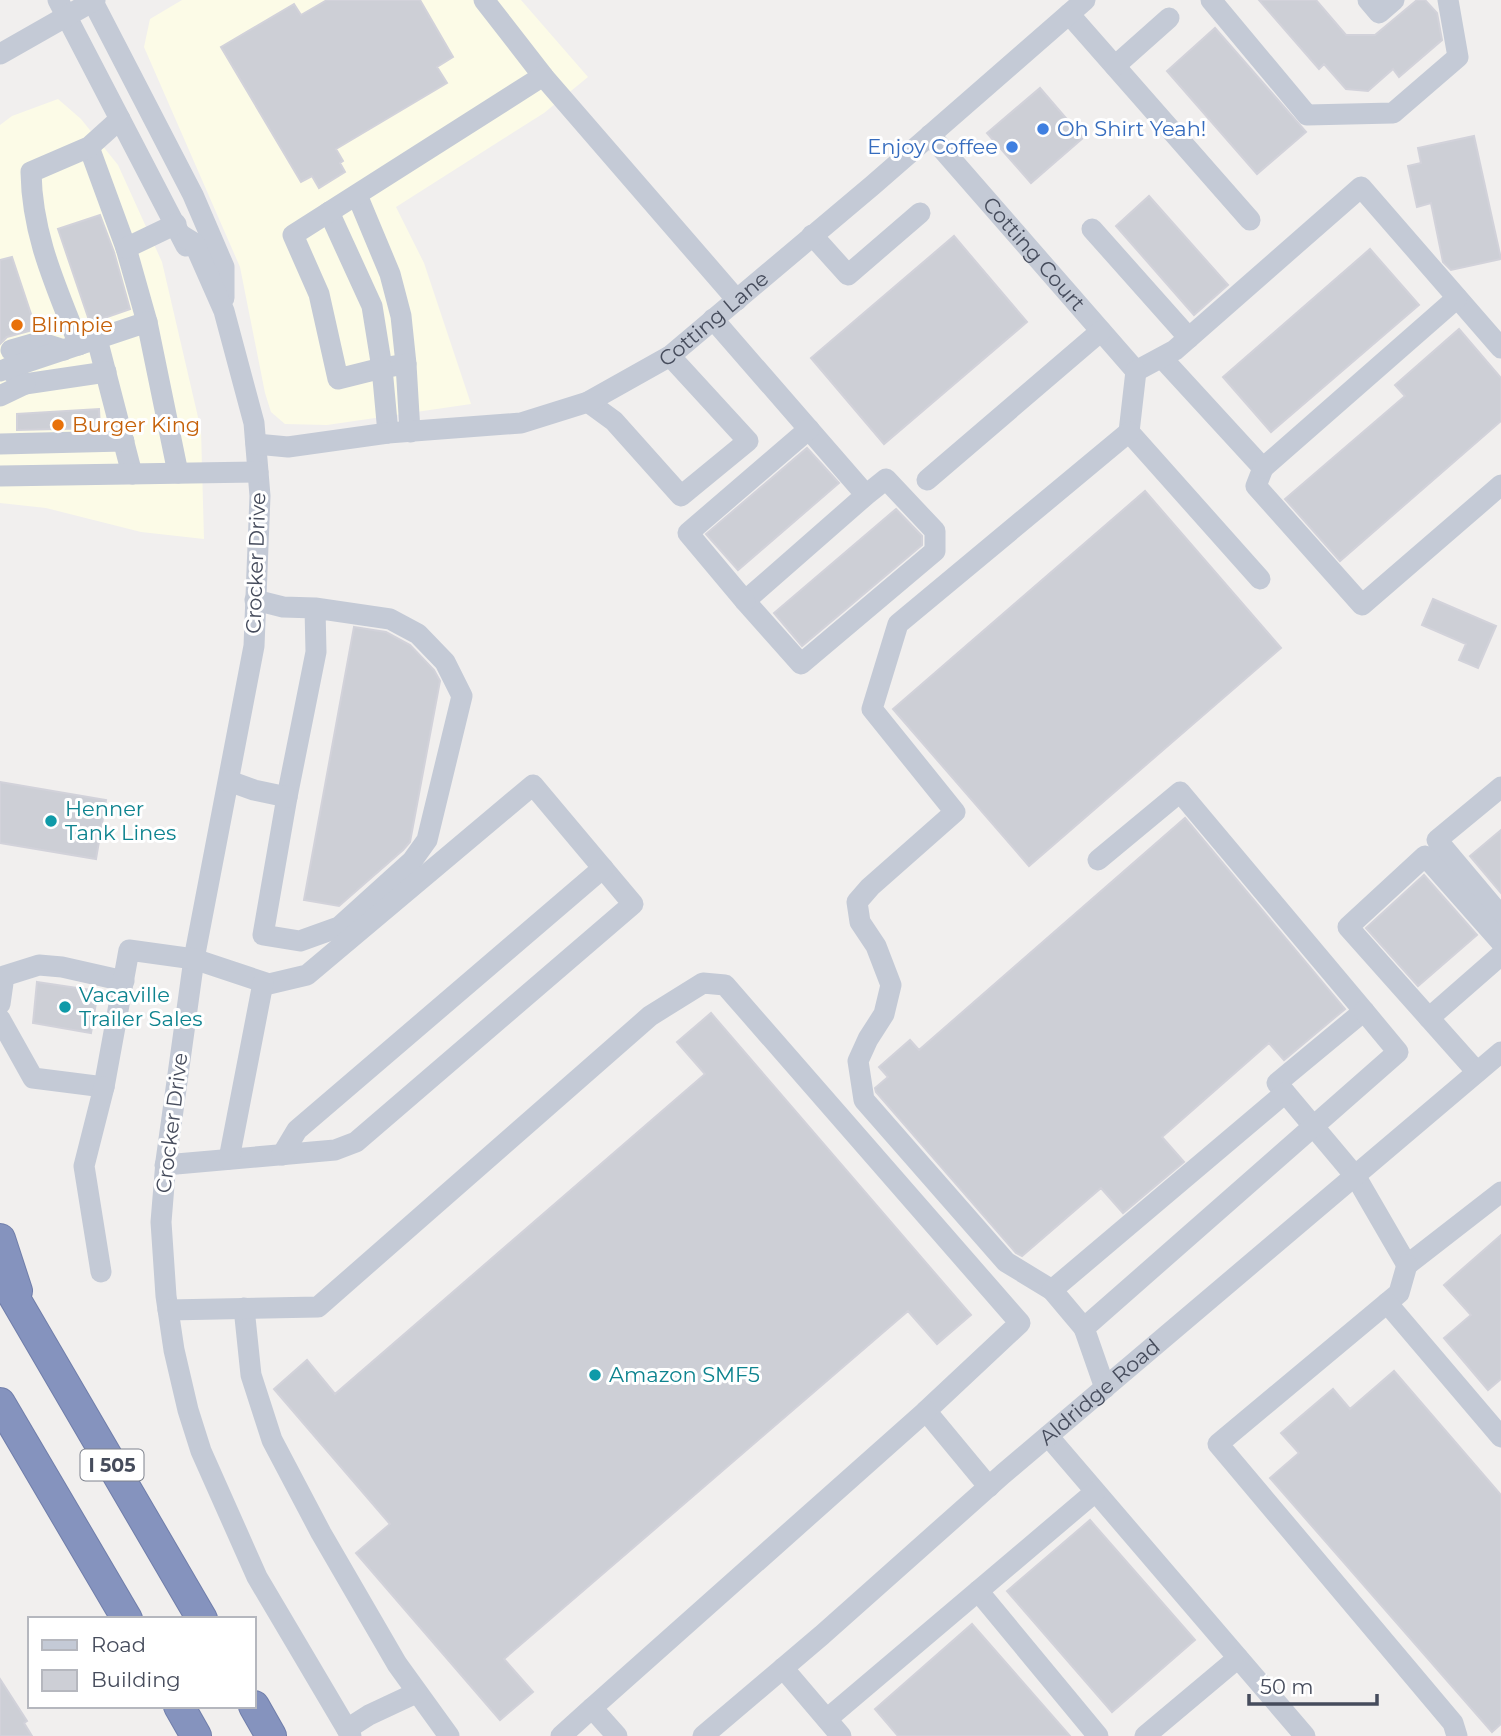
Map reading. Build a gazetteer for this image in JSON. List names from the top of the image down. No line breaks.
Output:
{"streets":{"highway":["I 505"],"street":["Cotting Court","Cotting Lane","Crocker Drive","Aldridge Road"]},"crossings":[["Cotting Court","Cotting Lane"],["Cotting Lane","Crocker Drive"]],"places":["Oh Shirt Yeah!","Enjoy Coffee","Blimpie","Burger King","Henner Tank Lines","Vacaville Trailer Sales","Amazon SMF5"],"legend":["Road","Building"],"scale_bar":"50 m"}
